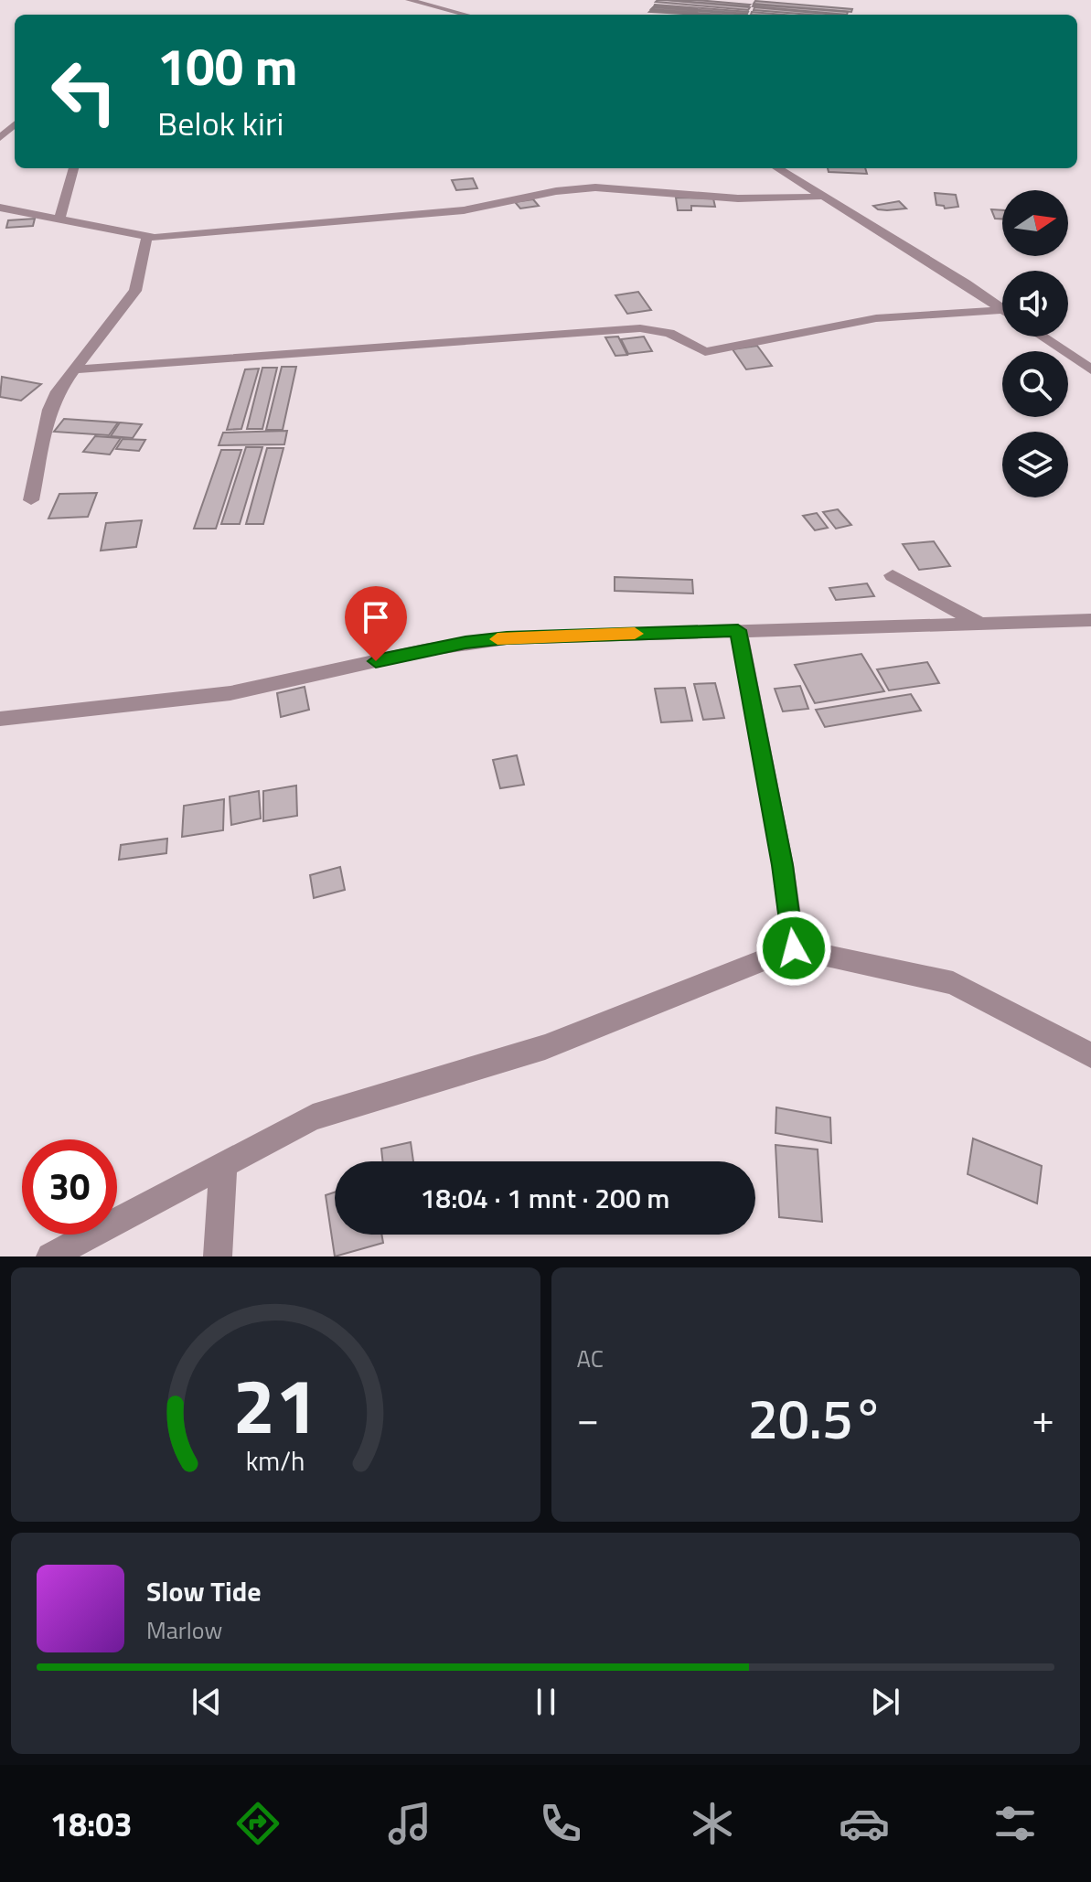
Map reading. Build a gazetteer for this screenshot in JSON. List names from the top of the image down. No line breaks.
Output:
{"north":"right","page":{"turn":["100 m","Belok kiri"],"limit":"30","trip":"18:04 · 1 mnt · 200 m","tile":"AC","heat":["−","20.5°","+"],"song":["Slow Tide","Marlow"],"tabs":"18:03","gauge":["21","km/h"]}}
